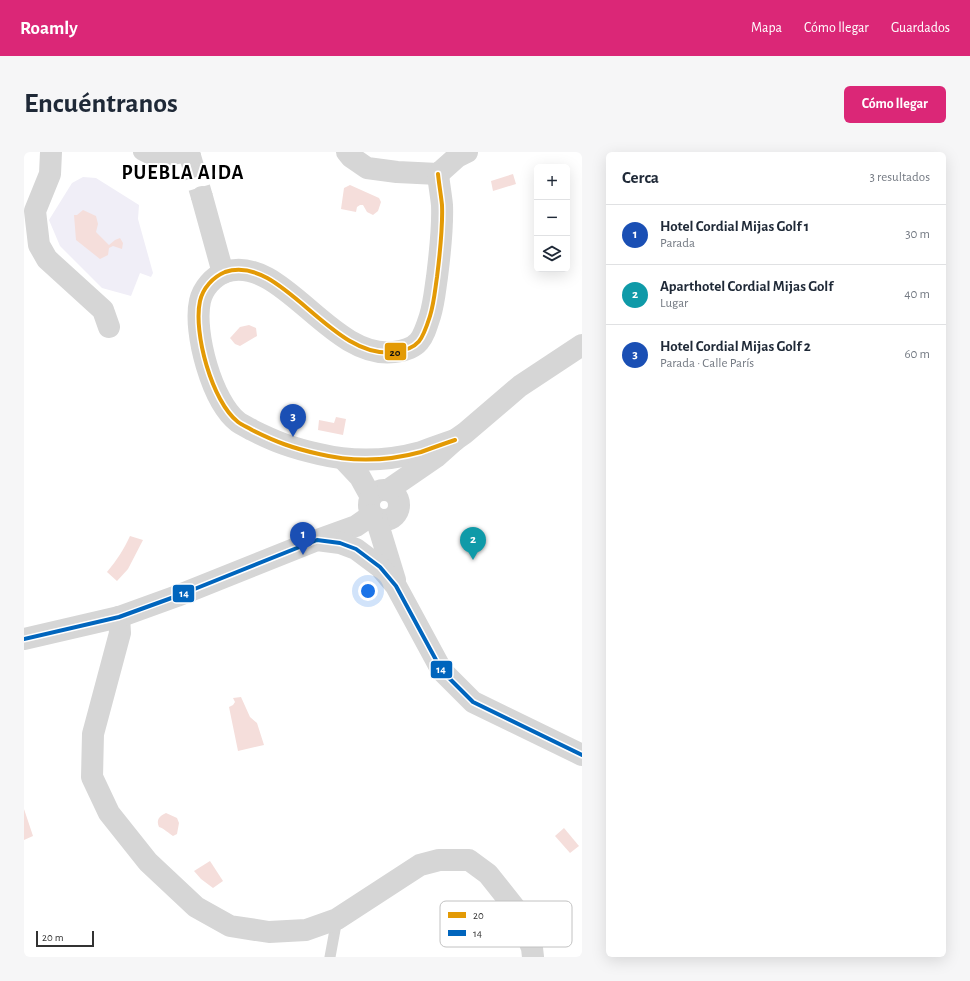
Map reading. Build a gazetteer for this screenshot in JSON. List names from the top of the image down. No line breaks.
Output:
{"districts":["PUEBLA AIDA"],"lines":["transit line 20","transit line 14"],"legend":["20","14"],"scale_bar":"20 m","page":{"header":"Roamly","nav":["Mapa","Cómo llegar","Guardados"],"buttons":"Cómo llegar","title":"Encuéntranos","heading":["Cerca","3 resultados"],"map_buttons":["+","−"],"list":[{"mark":"1","name":"Hotel Cordial Mijas Golf 1","note":"Parada","value":"30 m"},{"mark":"2","name":"Aparthotel Cordial Mijas Golf","note":"Lugar","value":"40 m"},{"mark":"3","name":"Hotel Cordial Mijas Golf 2","note":"Parada · Calle París","value":"60 m"}],"pins":["3","1","2"],"scale":"20 m"}}
